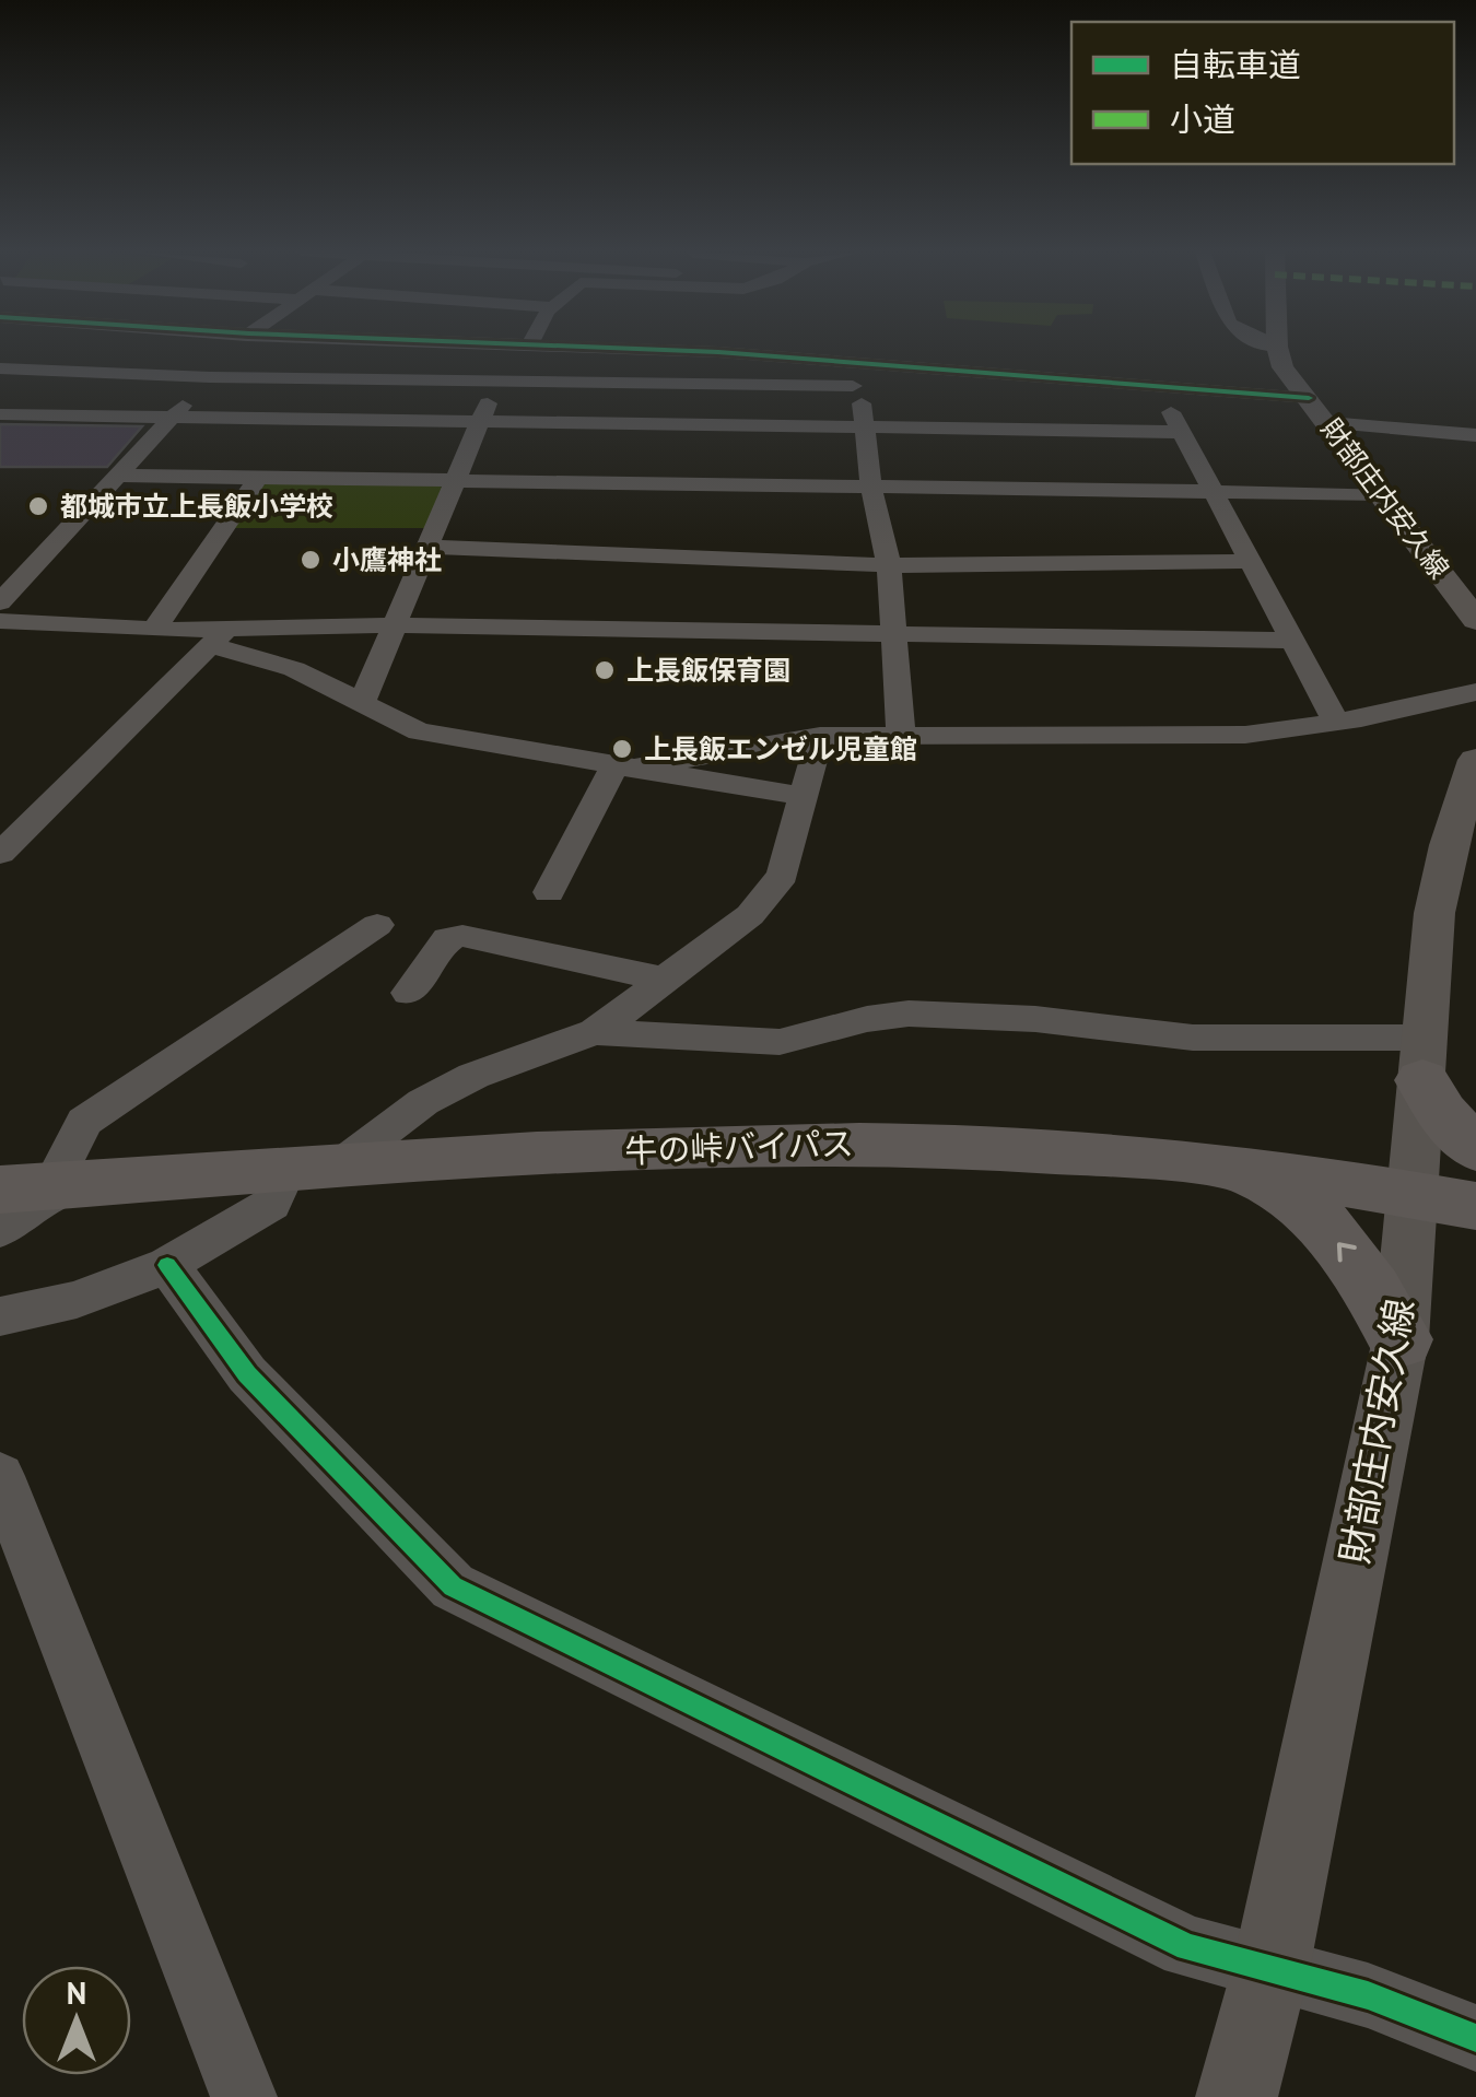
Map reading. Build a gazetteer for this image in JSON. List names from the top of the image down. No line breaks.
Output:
{"streets":{"highway":["牛の峠バイパス"],"main road":["財部庄内安久線"]},"crossings":[["財部庄内安久線","牛の峠バイパス"]],"places":["都城市立上長飯小学校","小鷹神社","上長飯保育園","上長飯エンゼル児童館"],"legend":["自転車道","小道"],"north":"top"}
